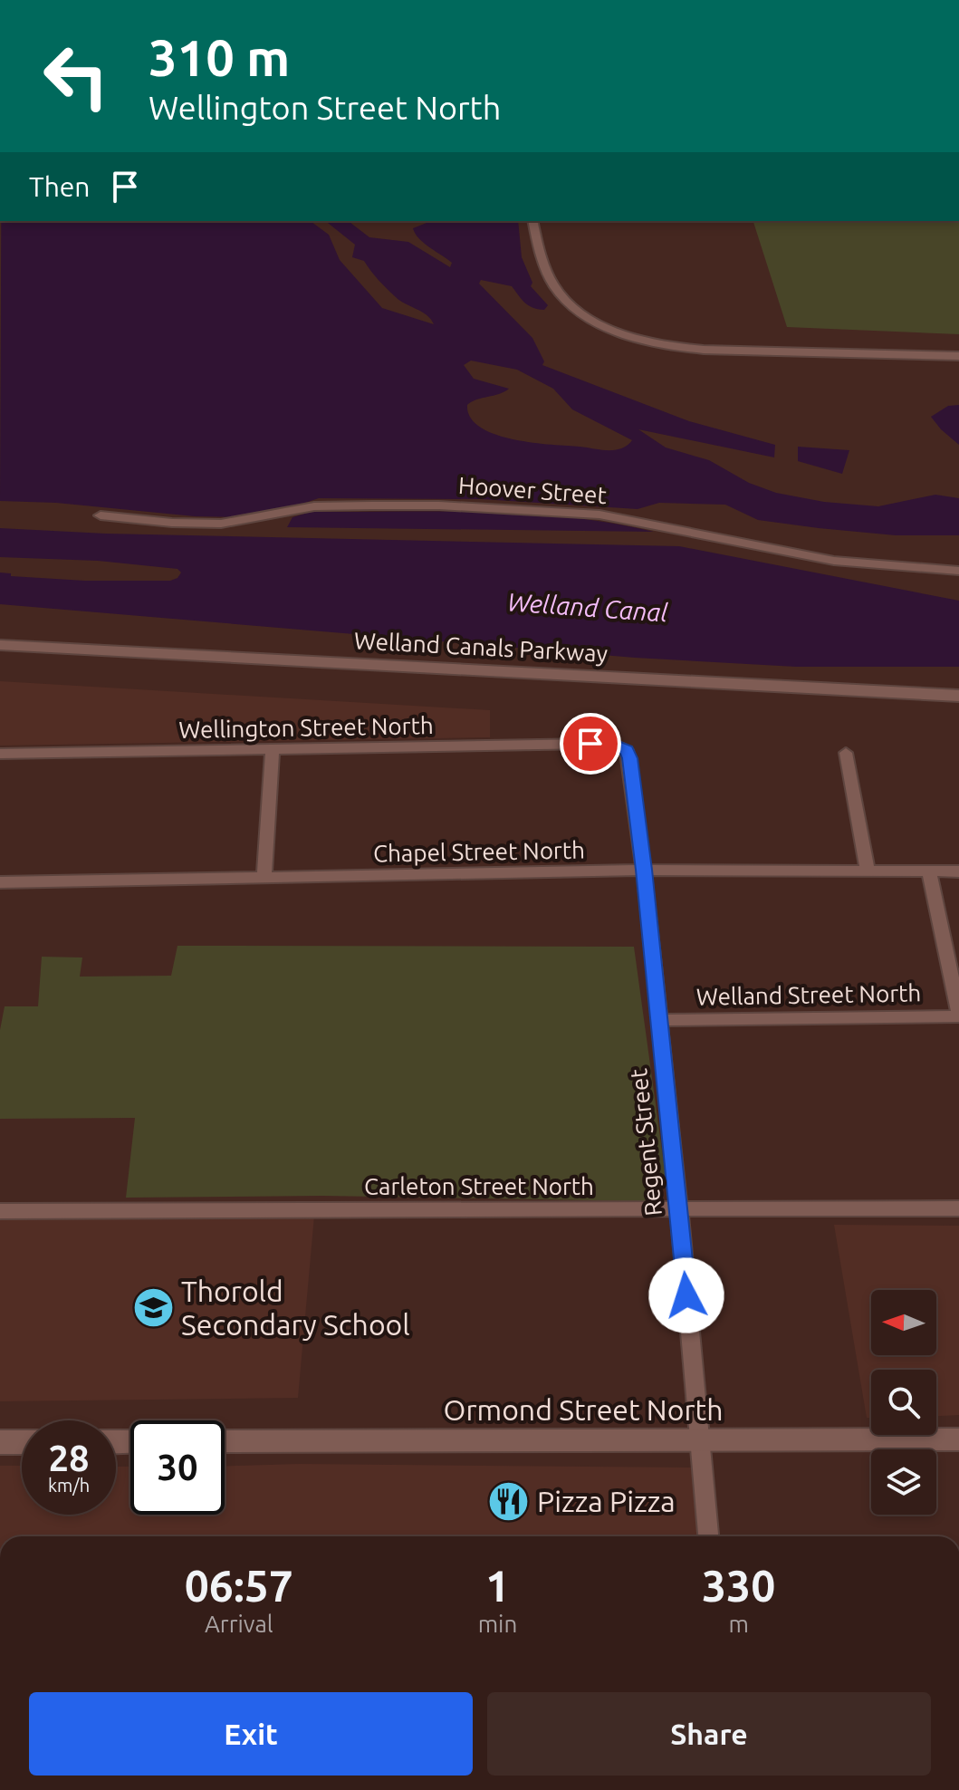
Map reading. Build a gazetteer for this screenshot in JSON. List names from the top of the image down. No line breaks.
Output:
{"streets":{"main road":["Ormond Street North"],"street":["Hoover Street","Welland Canals Parkway","Wellington Street North","Chapel Street North","Welland Street North","Regent Street","Carleton Street North"]},"crossings":[["Wellington Street North","Regent Street"],["Chapel Street North","Regent Street"],["Welland Street North","Regent Street"],["Regent Street","Carleton Street North"],["Regent Street","Ormond Street North"]],"water":["Welland Canal"],"places":{"school or university":["Thorold Secondary School"],"restaurant":["Pizza Pizza"]},"north":"left","page":{"turn":["310 m","Wellington Street North"],"then":"Then","speed":"28 km/h","limit":"30","eta":["06:57","Arrival","1","min","330","m"],"buttons":["Exit","Share"]}}
